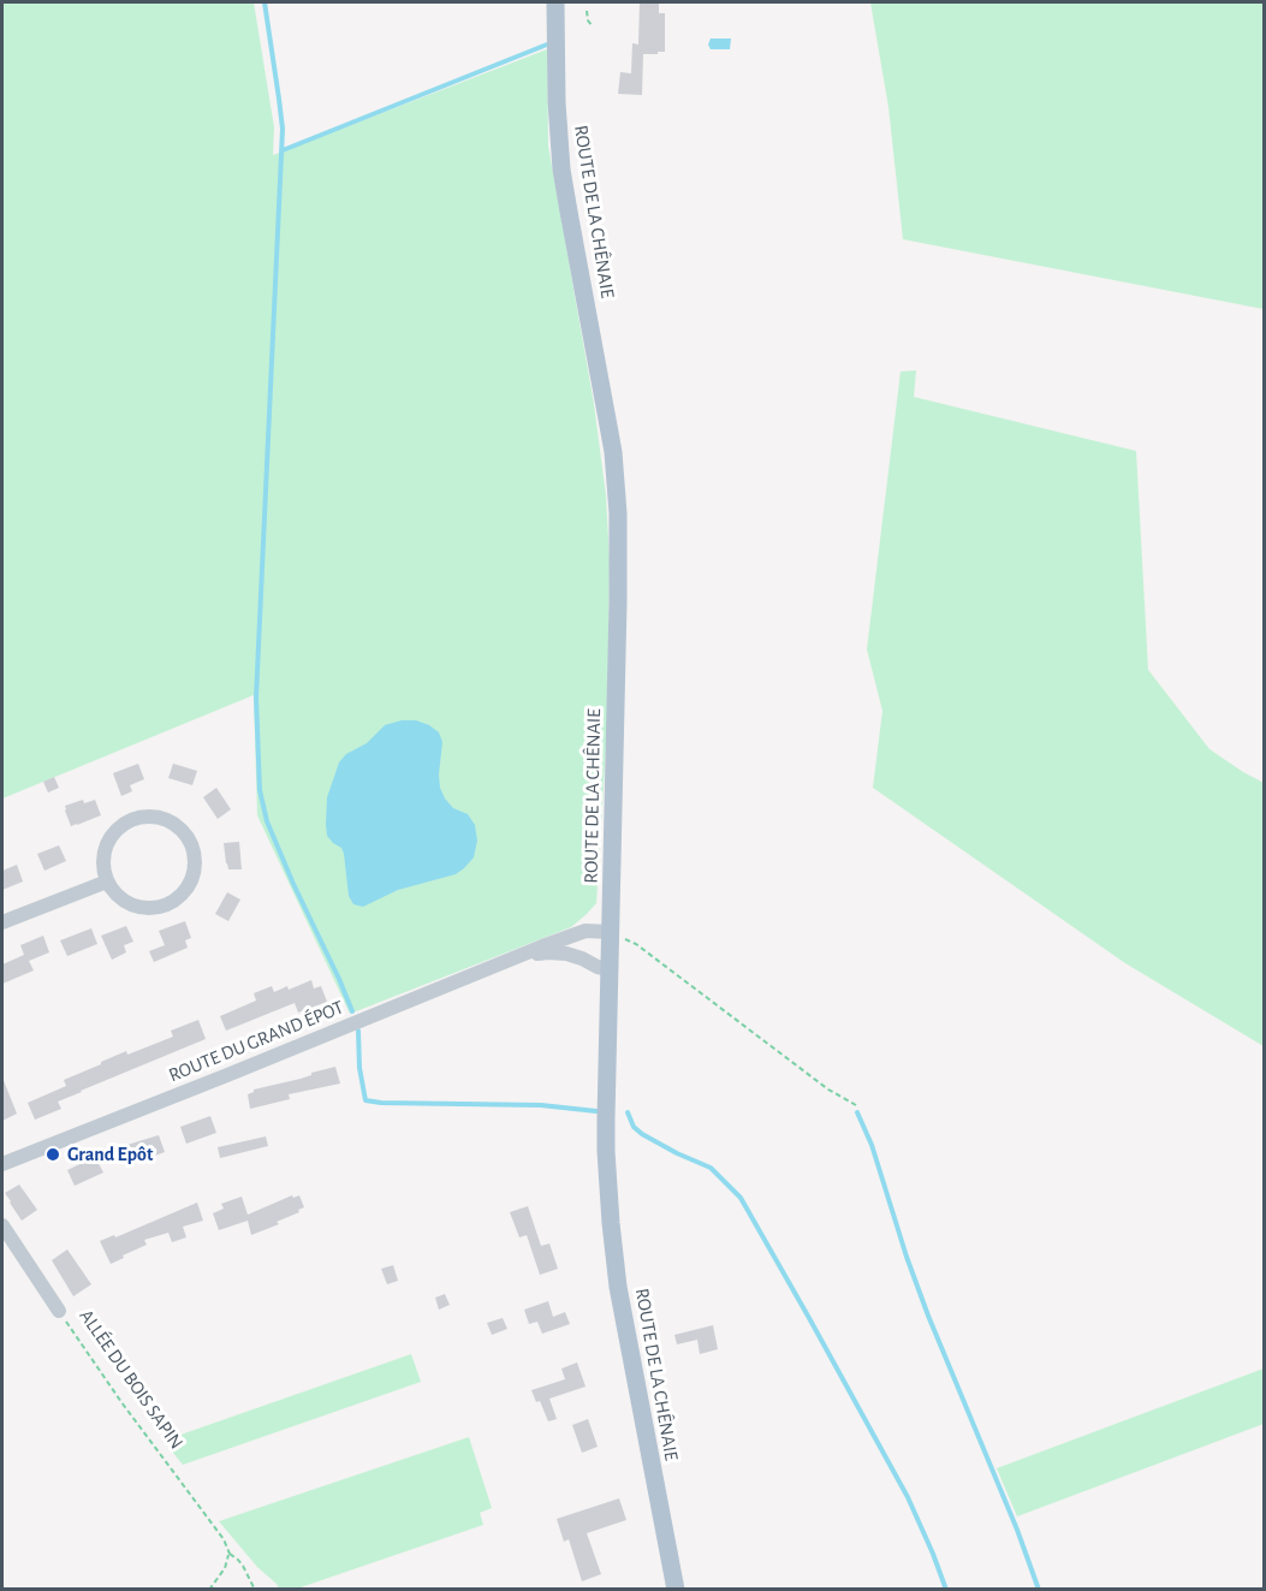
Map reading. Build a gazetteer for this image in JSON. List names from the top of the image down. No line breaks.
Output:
{"streets":{"main road":["ROUTE DE LA CHÊNAIE"],"street":["ROUTE DU GRAND ÉPOT","ALLÉE DU BOIS SAPIN"]},"crossings":[["ROUTE DE LA CHÊNAIE","ROUTE DU GRAND ÉPOT"]],"places":["Grand Epôt"]}
